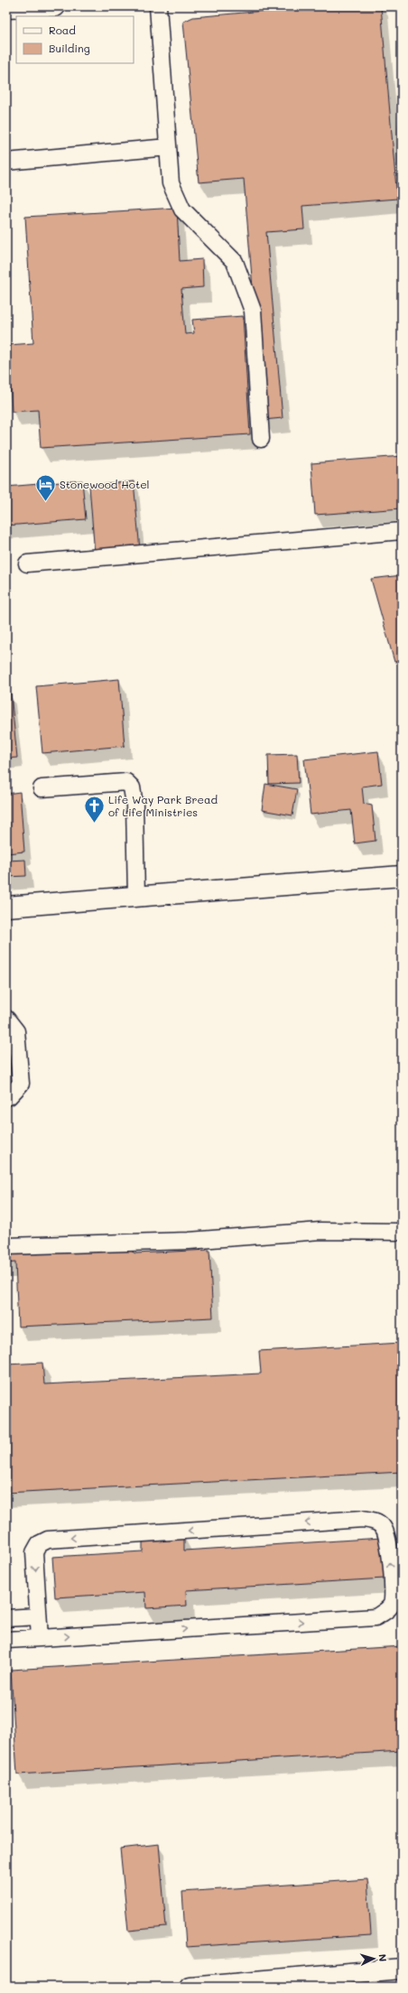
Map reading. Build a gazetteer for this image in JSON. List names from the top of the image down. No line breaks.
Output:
{"places":{"hotel":["Stonewood Hotel"],"church":["Life Way Park Bread of Life Ministries"]},"legend":["Road","Building"],"north":"right"}
